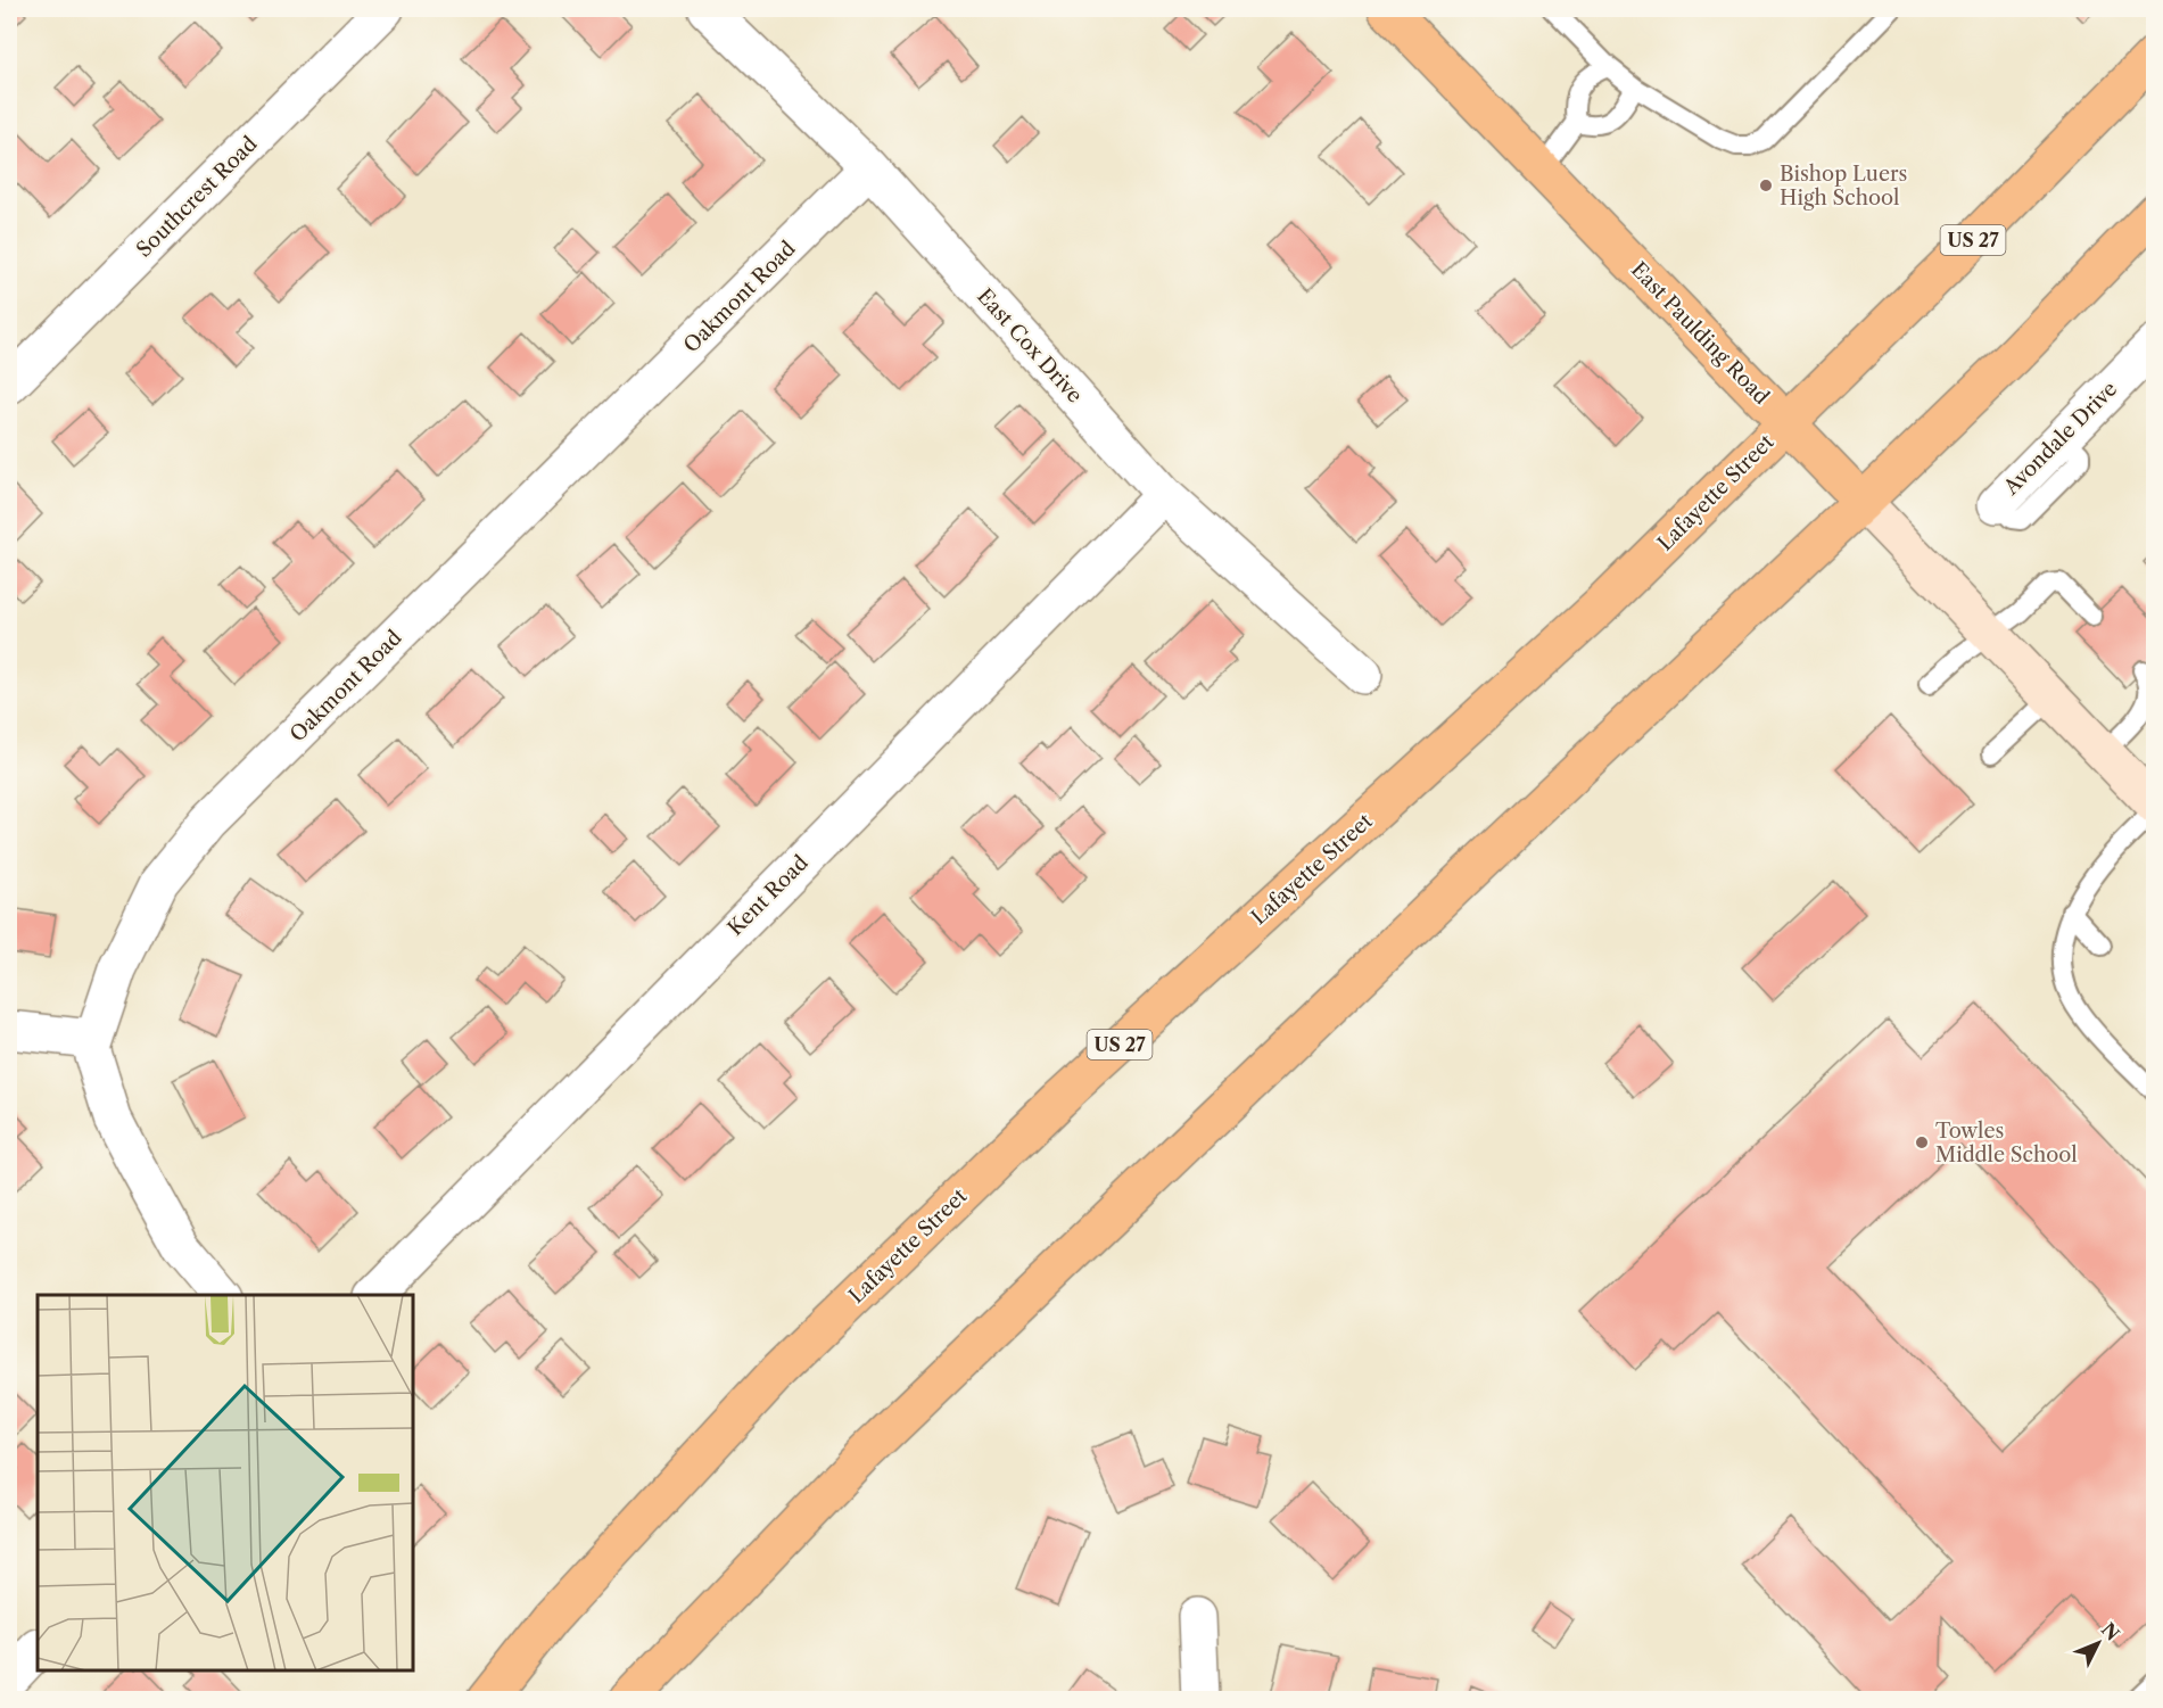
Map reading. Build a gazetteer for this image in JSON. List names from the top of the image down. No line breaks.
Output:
{"streets":{"main road":["US 27","East Paulding Road","Lafayette Street"],"street":["Southcrest Road","Oakmont Road","East Cox Drive","Avondale Drive","Kent Road"]},"crossings":[["Oakmont Road","East Cox Drive"],["East Paulding Road","Lafayette Street"],["East Cox Drive","Kent Road"]],"places":["Bishop Luers High School","Towles Middle School"],"north":"top right"}
